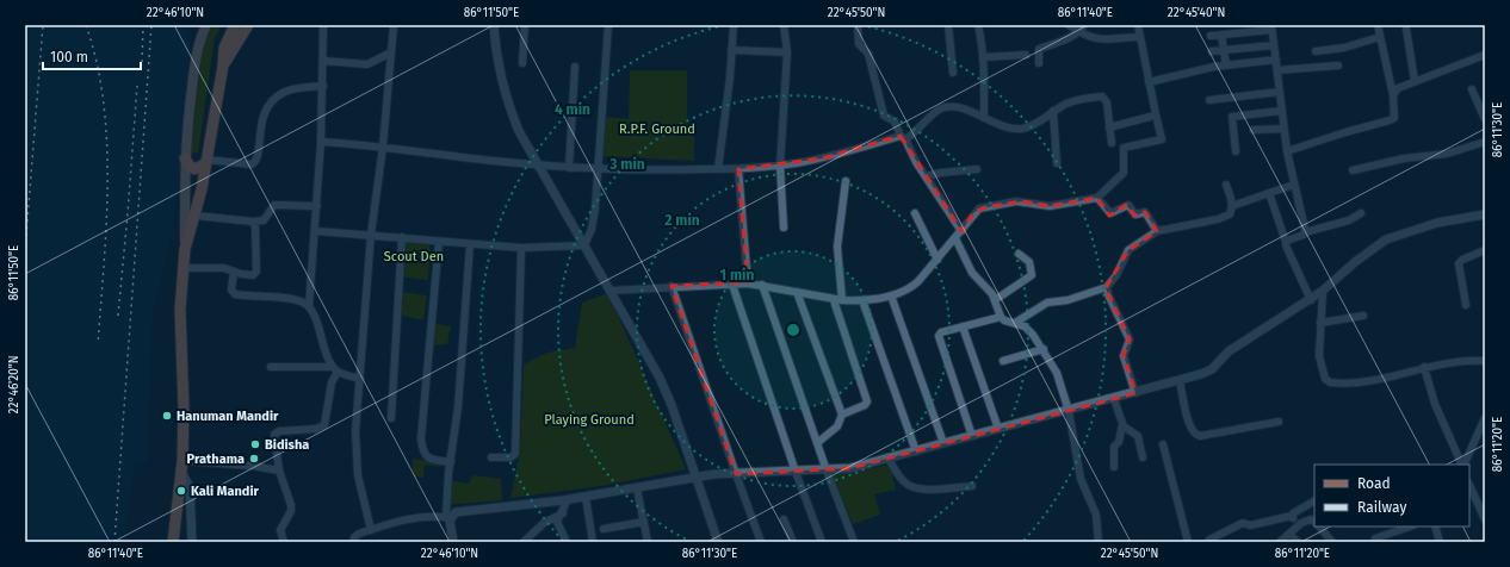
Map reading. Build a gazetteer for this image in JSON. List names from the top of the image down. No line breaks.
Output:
{"parks":["R.P.F. Ground","Scout Den","Playing Ground"],"places":["Hanuman Mandir","Bidisha","Prathama","Kali Mandir"],"legend":["Road","Railway"],"scale_bar":"100 m","coordinates":["22°46'10\"N","86°11'50\"E","22°45'50\"N","86°11'40\"E","22°45'40\"N","86°11'30\"E","22°46'20\"N","86°11'20\"E"],"rings":["4 min","3 min","2 min","1 min"]}
